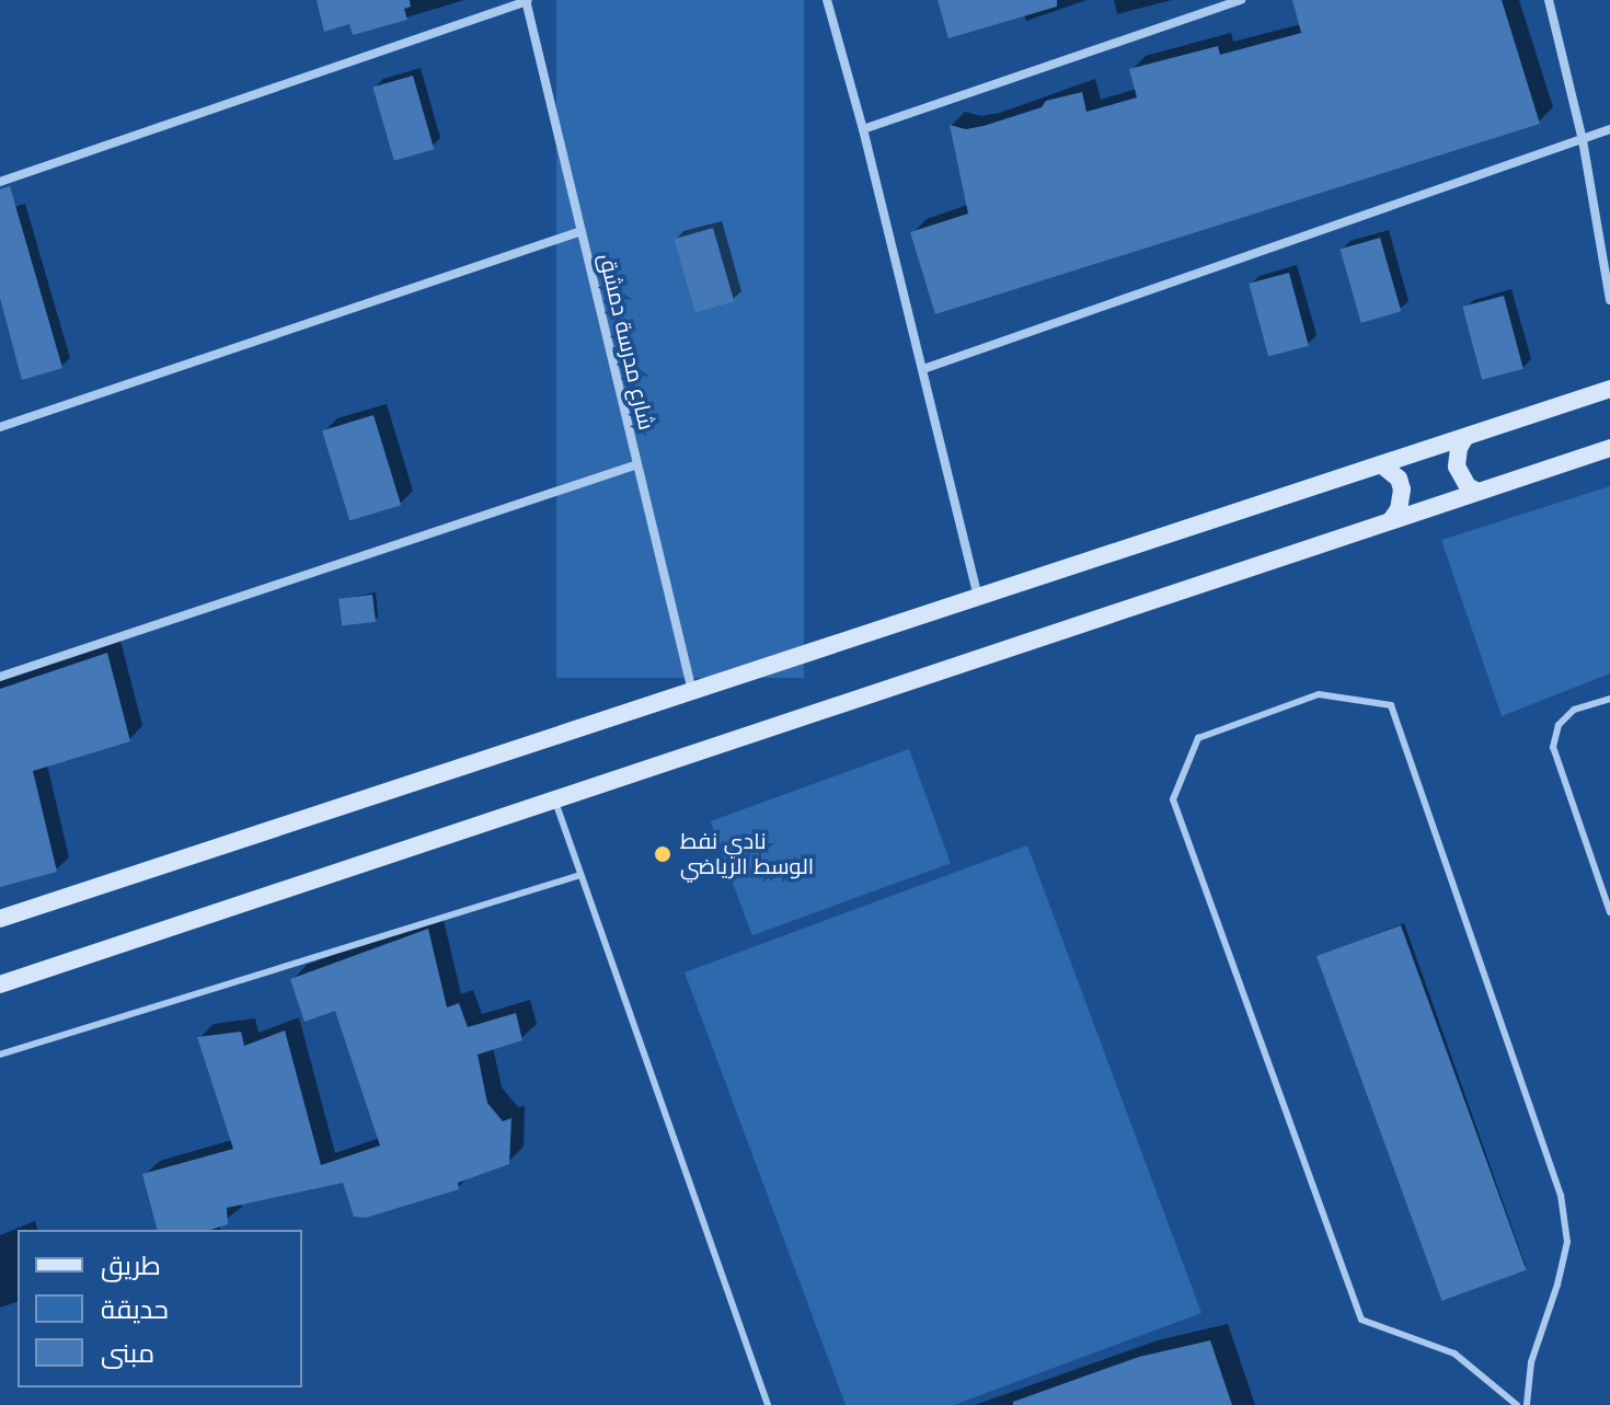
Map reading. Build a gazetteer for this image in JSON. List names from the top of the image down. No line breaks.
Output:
{"streets":{"street":["شارع مدرسة دمشق"]},"places":["نادي نفط الوسط الرياضي"],"legend":["طريق","حديقة","مبنى"]}
